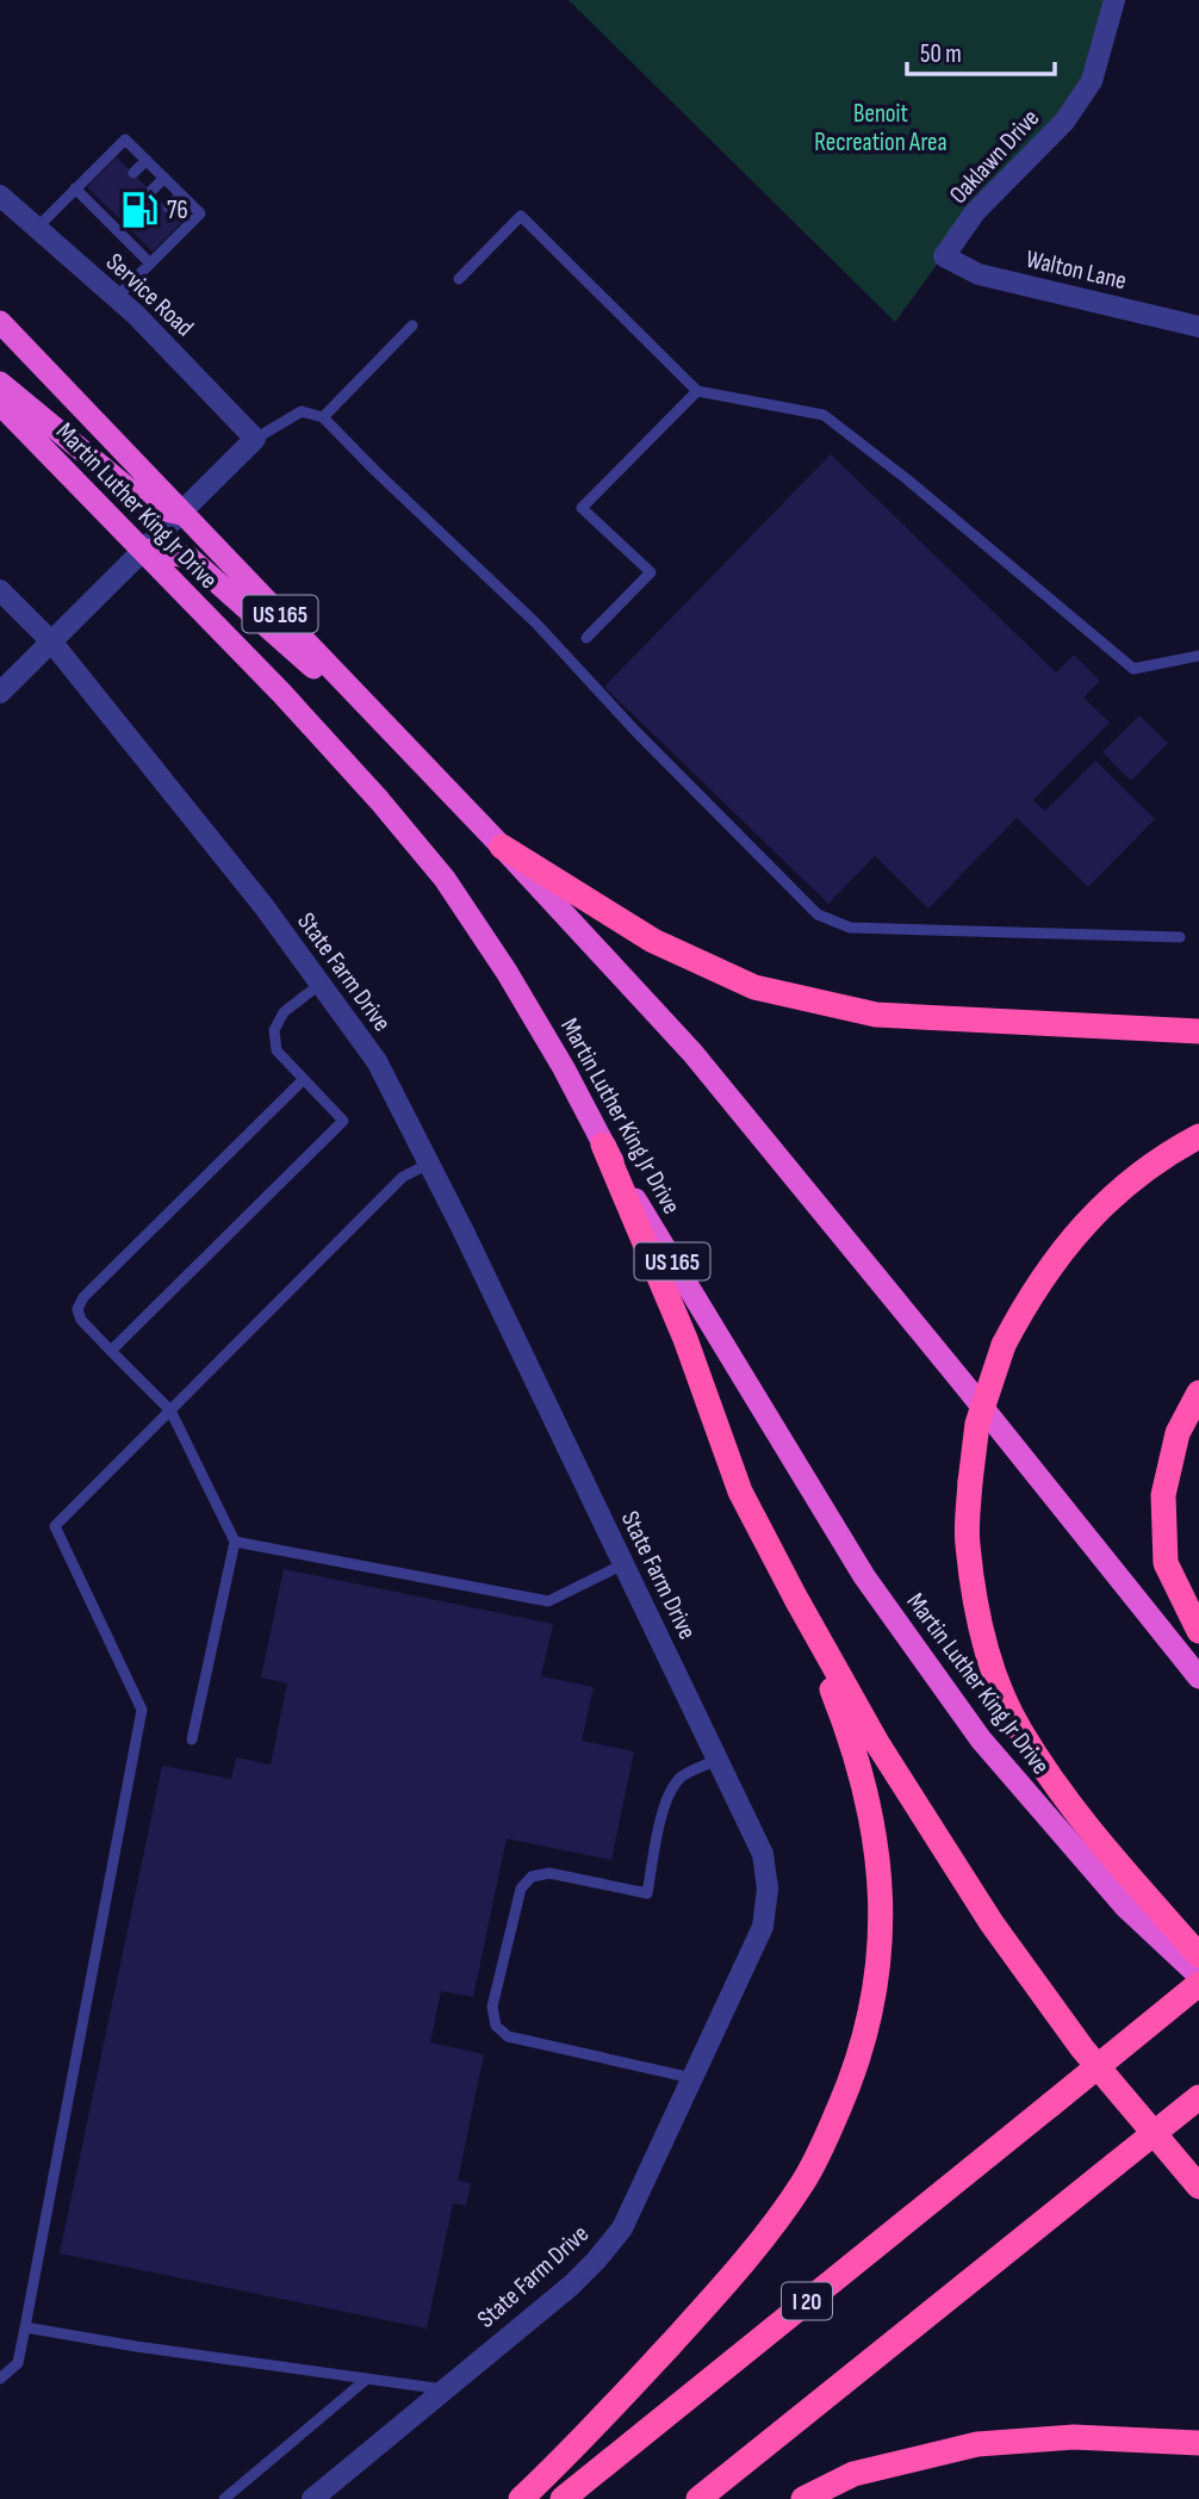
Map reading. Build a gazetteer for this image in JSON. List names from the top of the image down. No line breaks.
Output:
{"streets":{"highway":["Martin Luther King Jr Drive","US 165","I 20"],"street":["Oaklawn Drive","Walton Lane","Service Road","State Farm Drive"]},"crossings":[["Oaklawn Drive","Walton Lane"]],"parks":["Benoit Recreation Area"],"places":{"fuel station":["76"]},"scale_bar":"50 m"}
